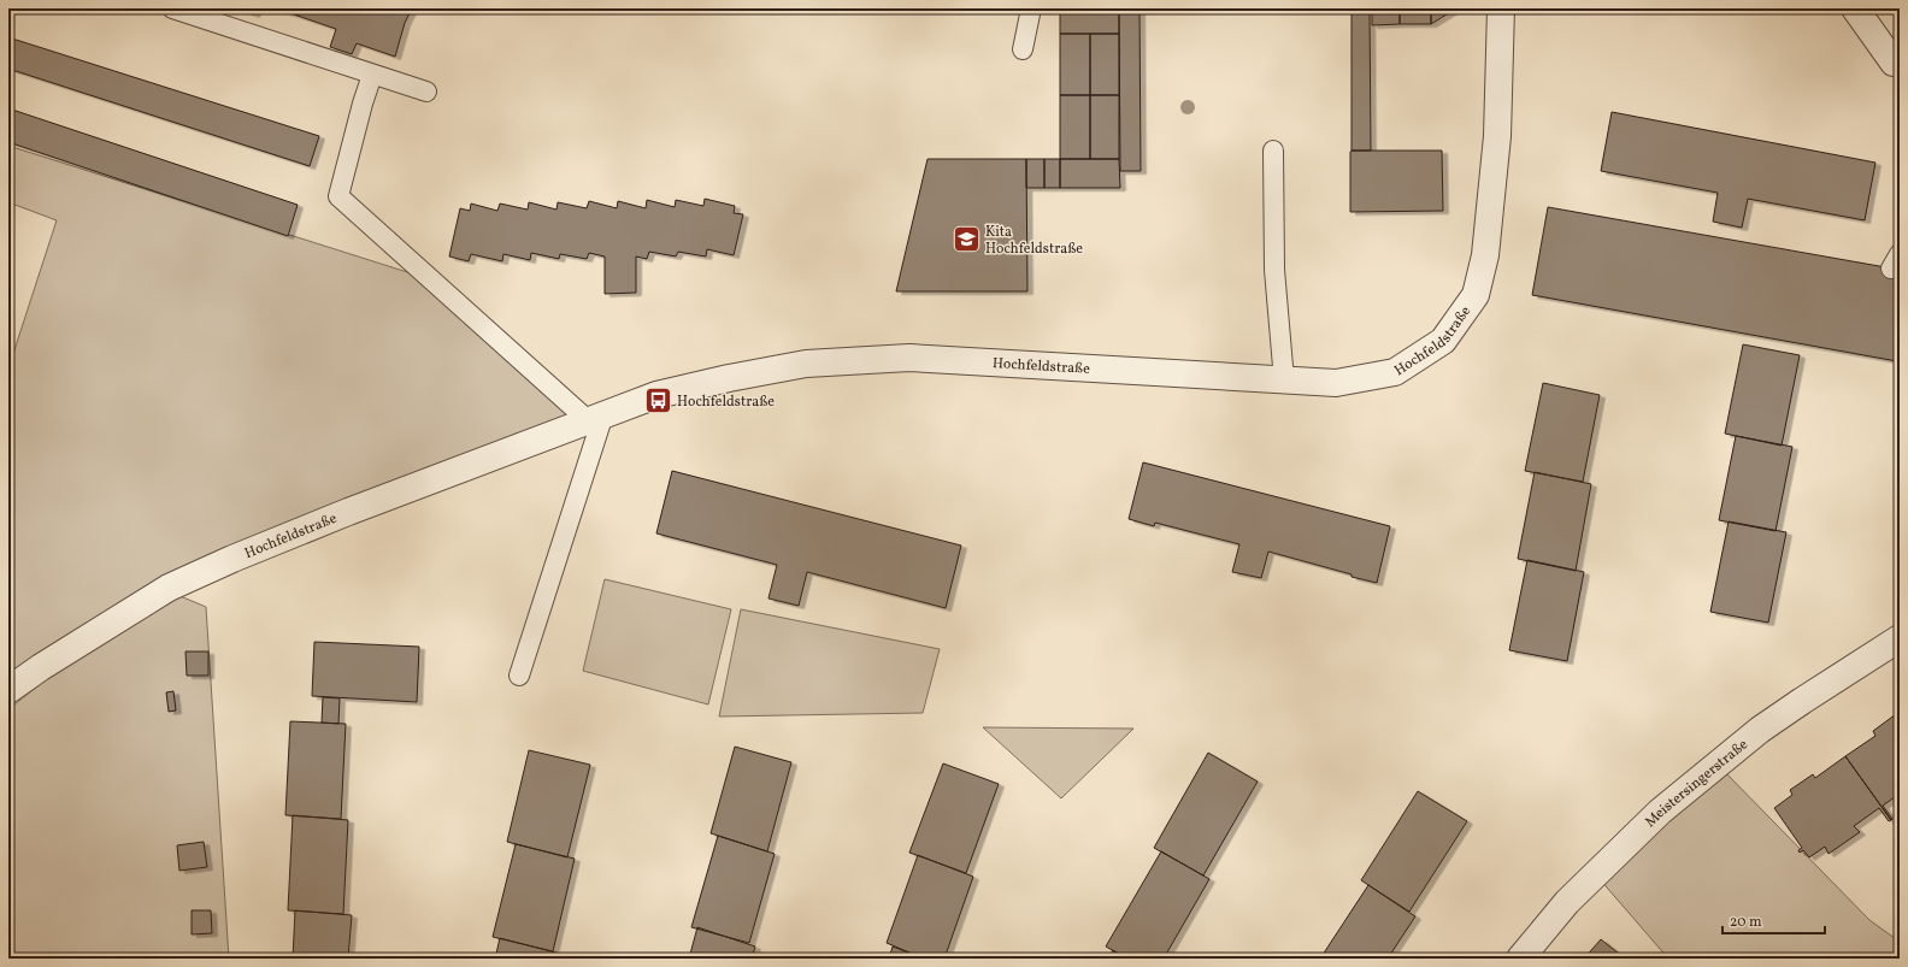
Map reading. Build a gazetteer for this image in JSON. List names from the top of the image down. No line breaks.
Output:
{"streets":{"street":["Hochfeldstraße","Meistersingerstraße"]},"places":{"school or university":["Kita Hochfeldstraße"],"bus stop":["Hochfeldstraße"]},"scale_bar":"20 m"}
